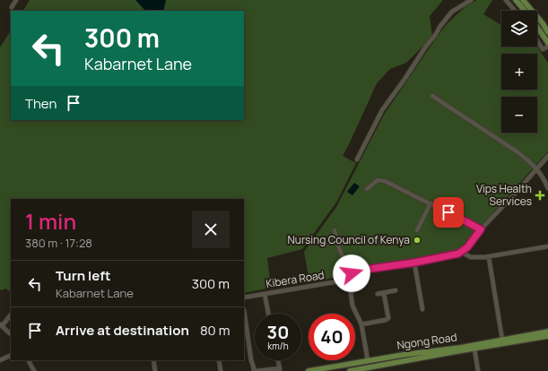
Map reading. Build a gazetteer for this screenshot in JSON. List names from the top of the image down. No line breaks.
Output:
{"streets":{"main road":["Ngong Road"],"street":["Kibera Road"]},"places":{"health":["Vips Health Services"],"other":["Nursing Council of Kenya"]},"page":{"map_buttons":["+","−"],"turn":["300 m","Kabarnet Lane"],"then":"Then","heading":["1 min","380 m · 17:28"],"list":[{"name":"Turn left","note":"Kabarnet Lane","value":"300 m"},{"name":"Arrive at destination","value":"80 m"}],"speed":"30 km/h","limit":"40"}}
